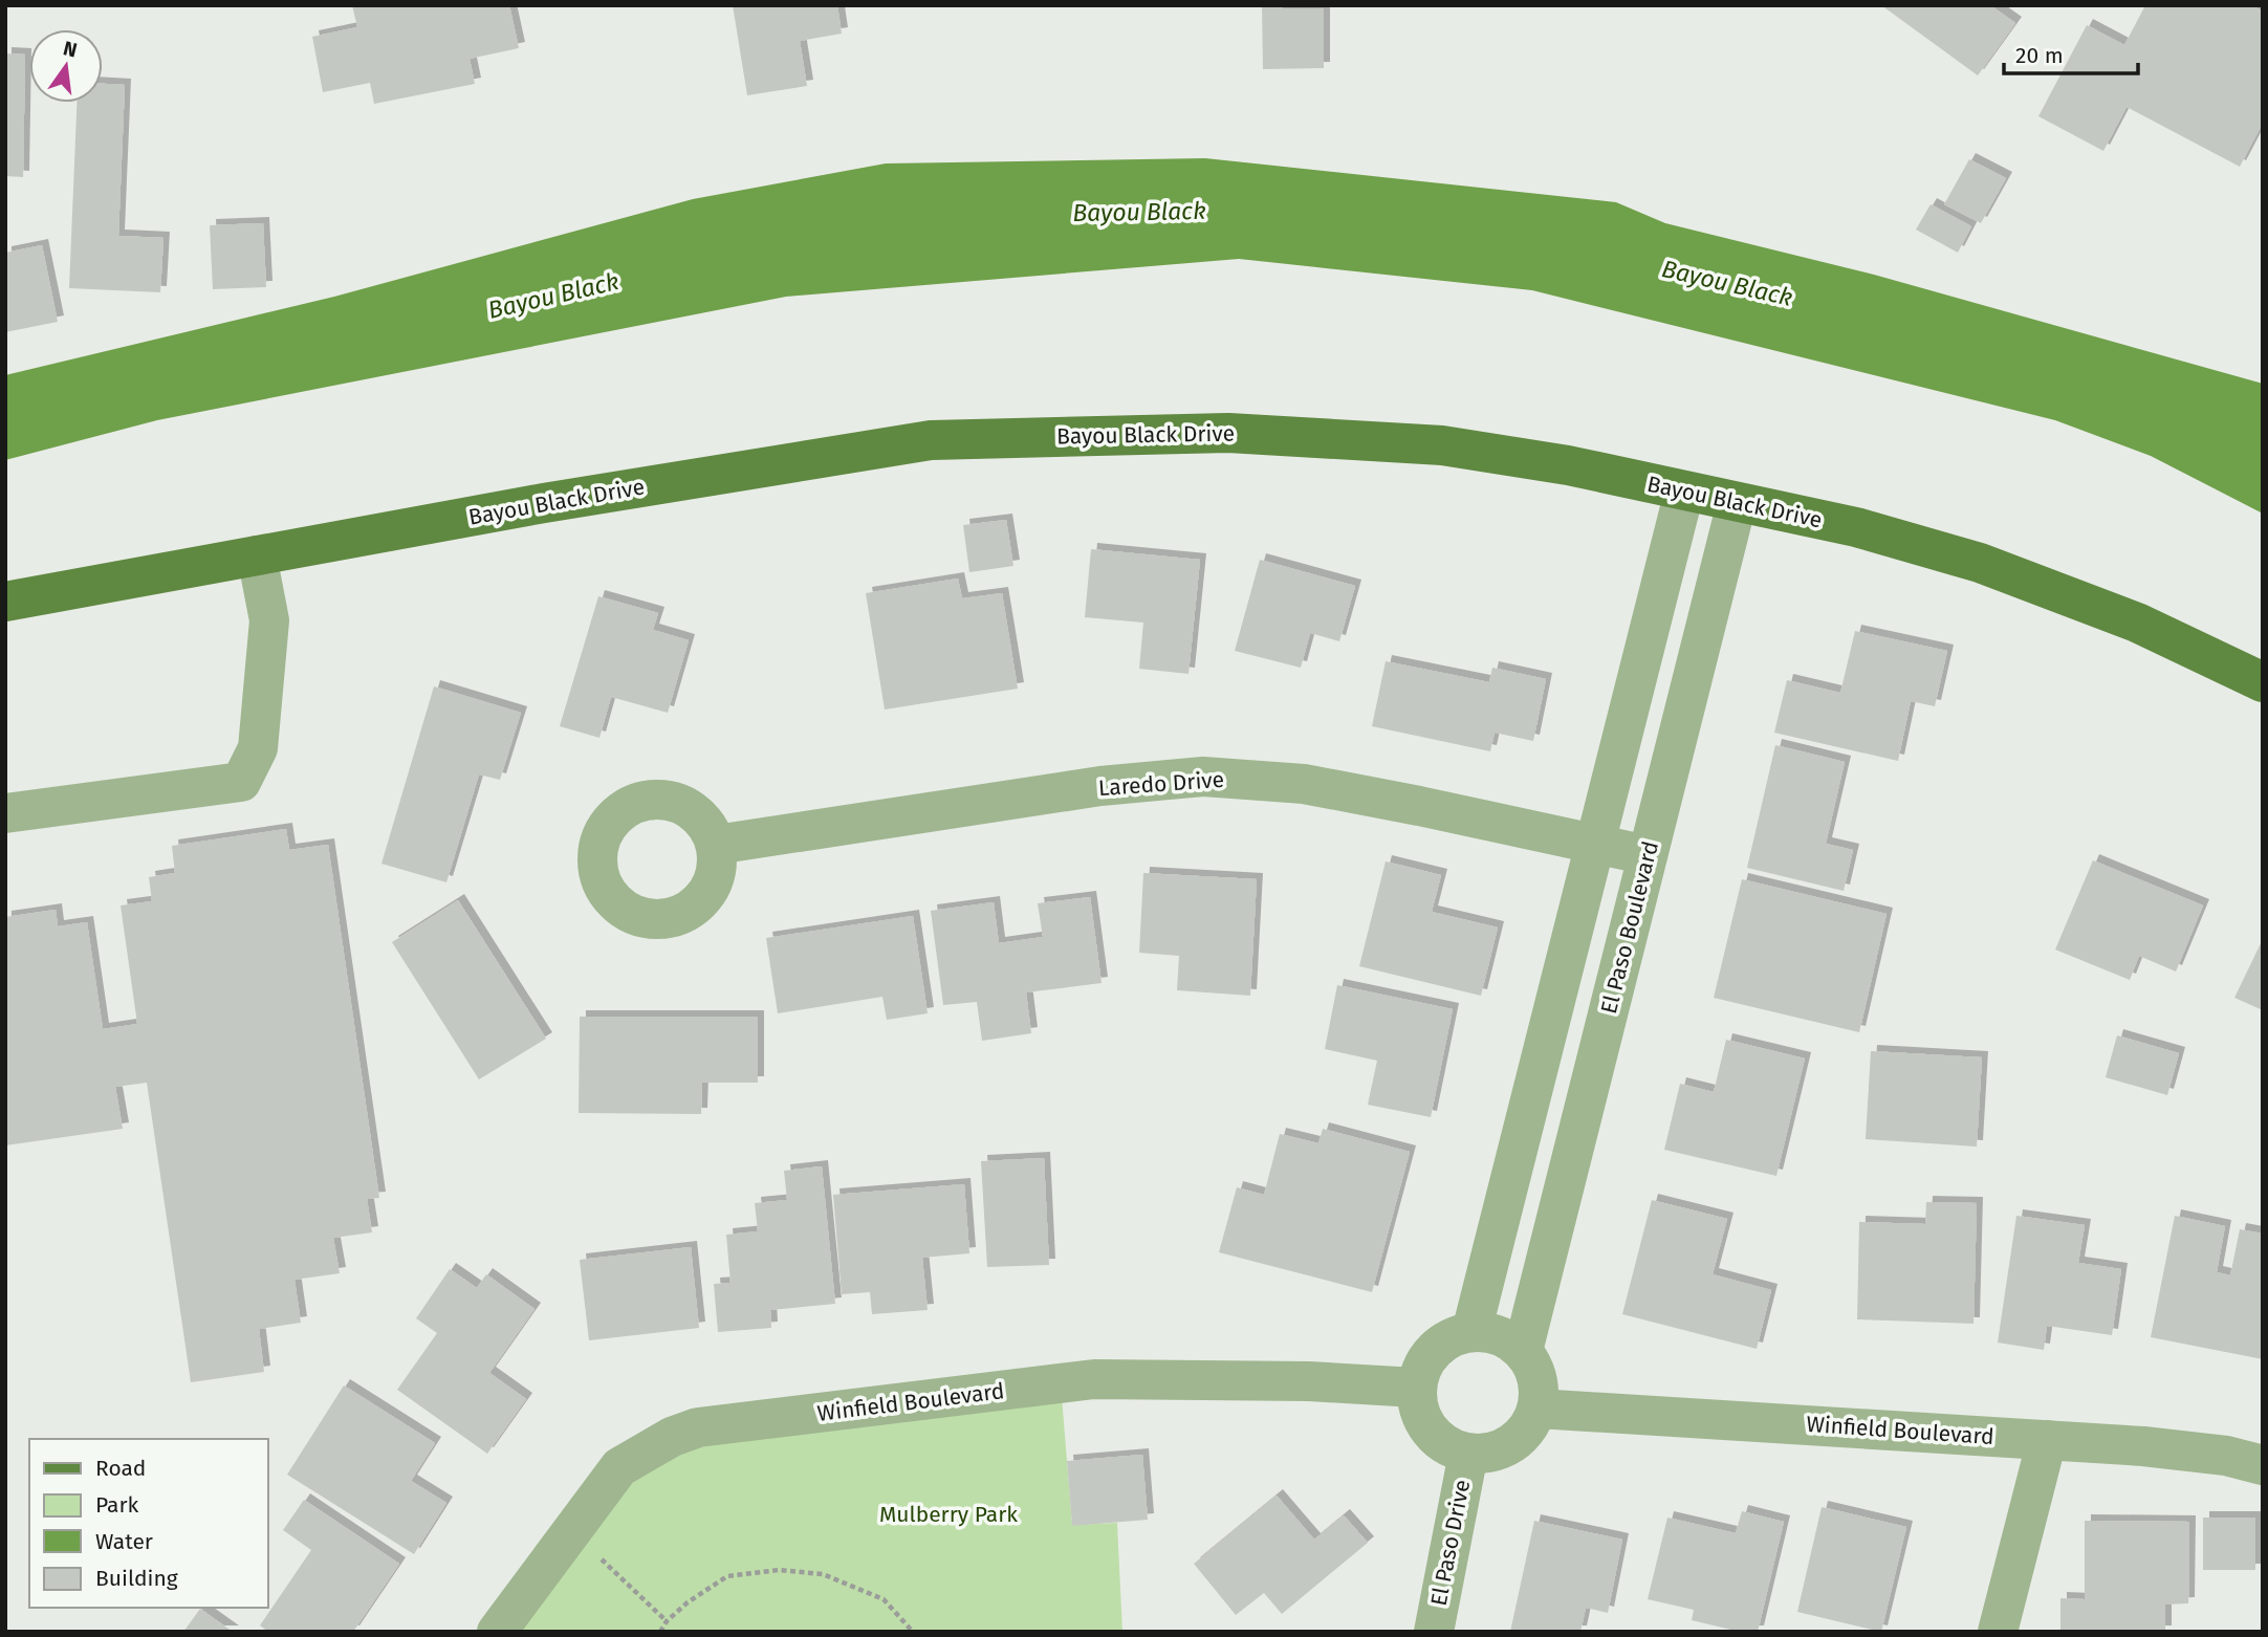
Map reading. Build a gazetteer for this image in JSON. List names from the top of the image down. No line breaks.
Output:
{"streets":{"main road":["Bayou Black Drive"],"street":["Laredo Drive","El Paso Boulevard","Winfield Boulevard","El Paso Drive"]},"crossings":[["Bayou Black Drive","El Paso Boulevard"],["Laredo Drive","El Paso Boulevard"],["El Paso Boulevard","Winfield Boulevard"],["El Paso Boulevard","El Paso Drive"],["Winfield Boulevard","El Paso Drive"]],"water":["Bayou Black"],"parks":["Mulberry Park"],"legend":["Road","Park","Water","Building"],"scale_bar":"20 m","north":"top"}
